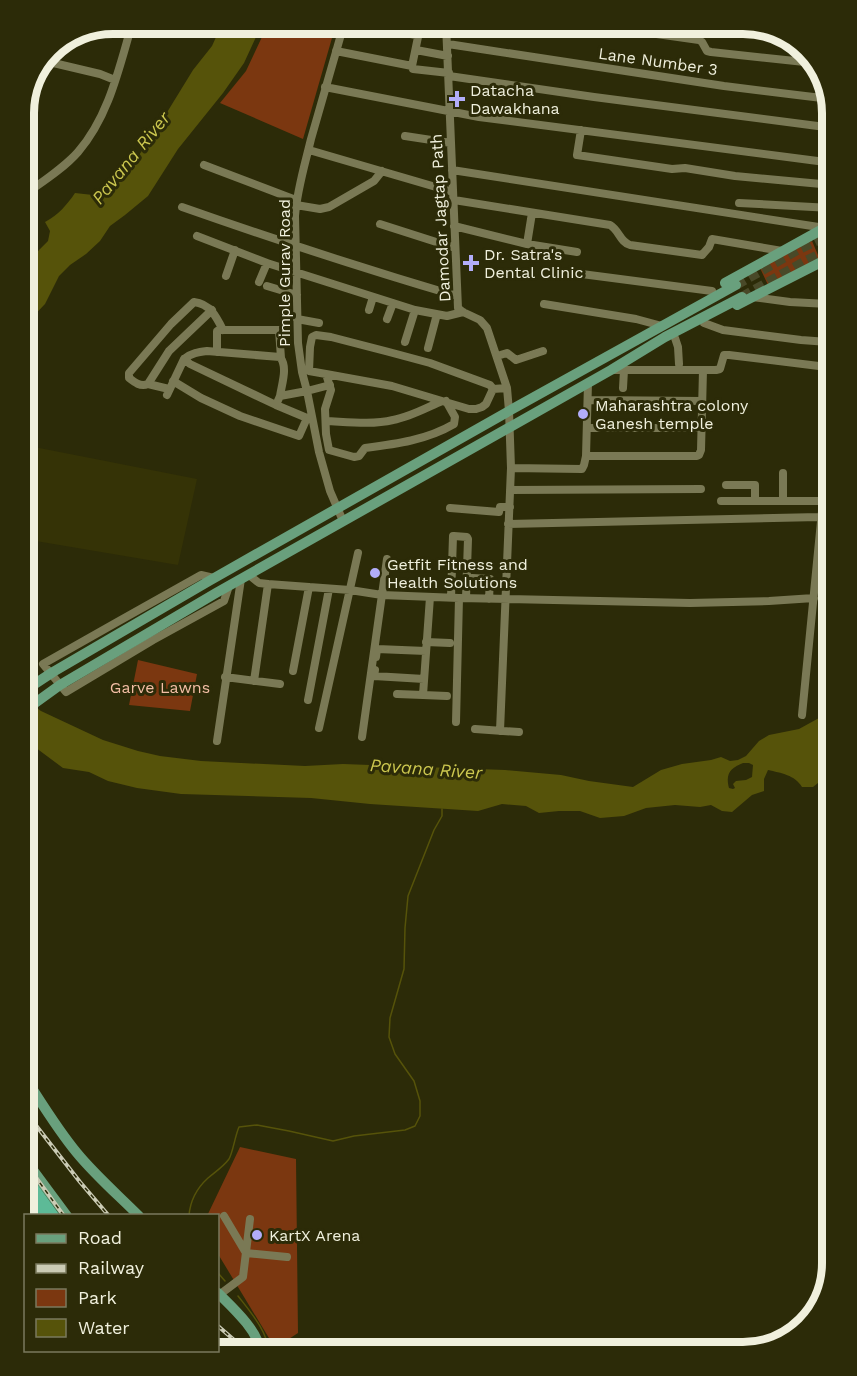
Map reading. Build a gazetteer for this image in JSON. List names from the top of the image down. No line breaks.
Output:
{"streets":{"street":["Lane Number 3","Damodar Jagtap Path","Pimple Gurav Road"]},"crossings":[["Lane Number 3","Damodar Jagtap Path"]],"water":["Pavana River"],"parks":["Garve Lawns"],"places":{"health":["Datacha Dawakhana","Dr. Satra's Dental Clinic"],"other":["Maharashtra colony Ganesh temple","Getfit Fitness and Health Solutions","KartX Arena"]},"legend":["Road","Railway","Park","Water"]}
